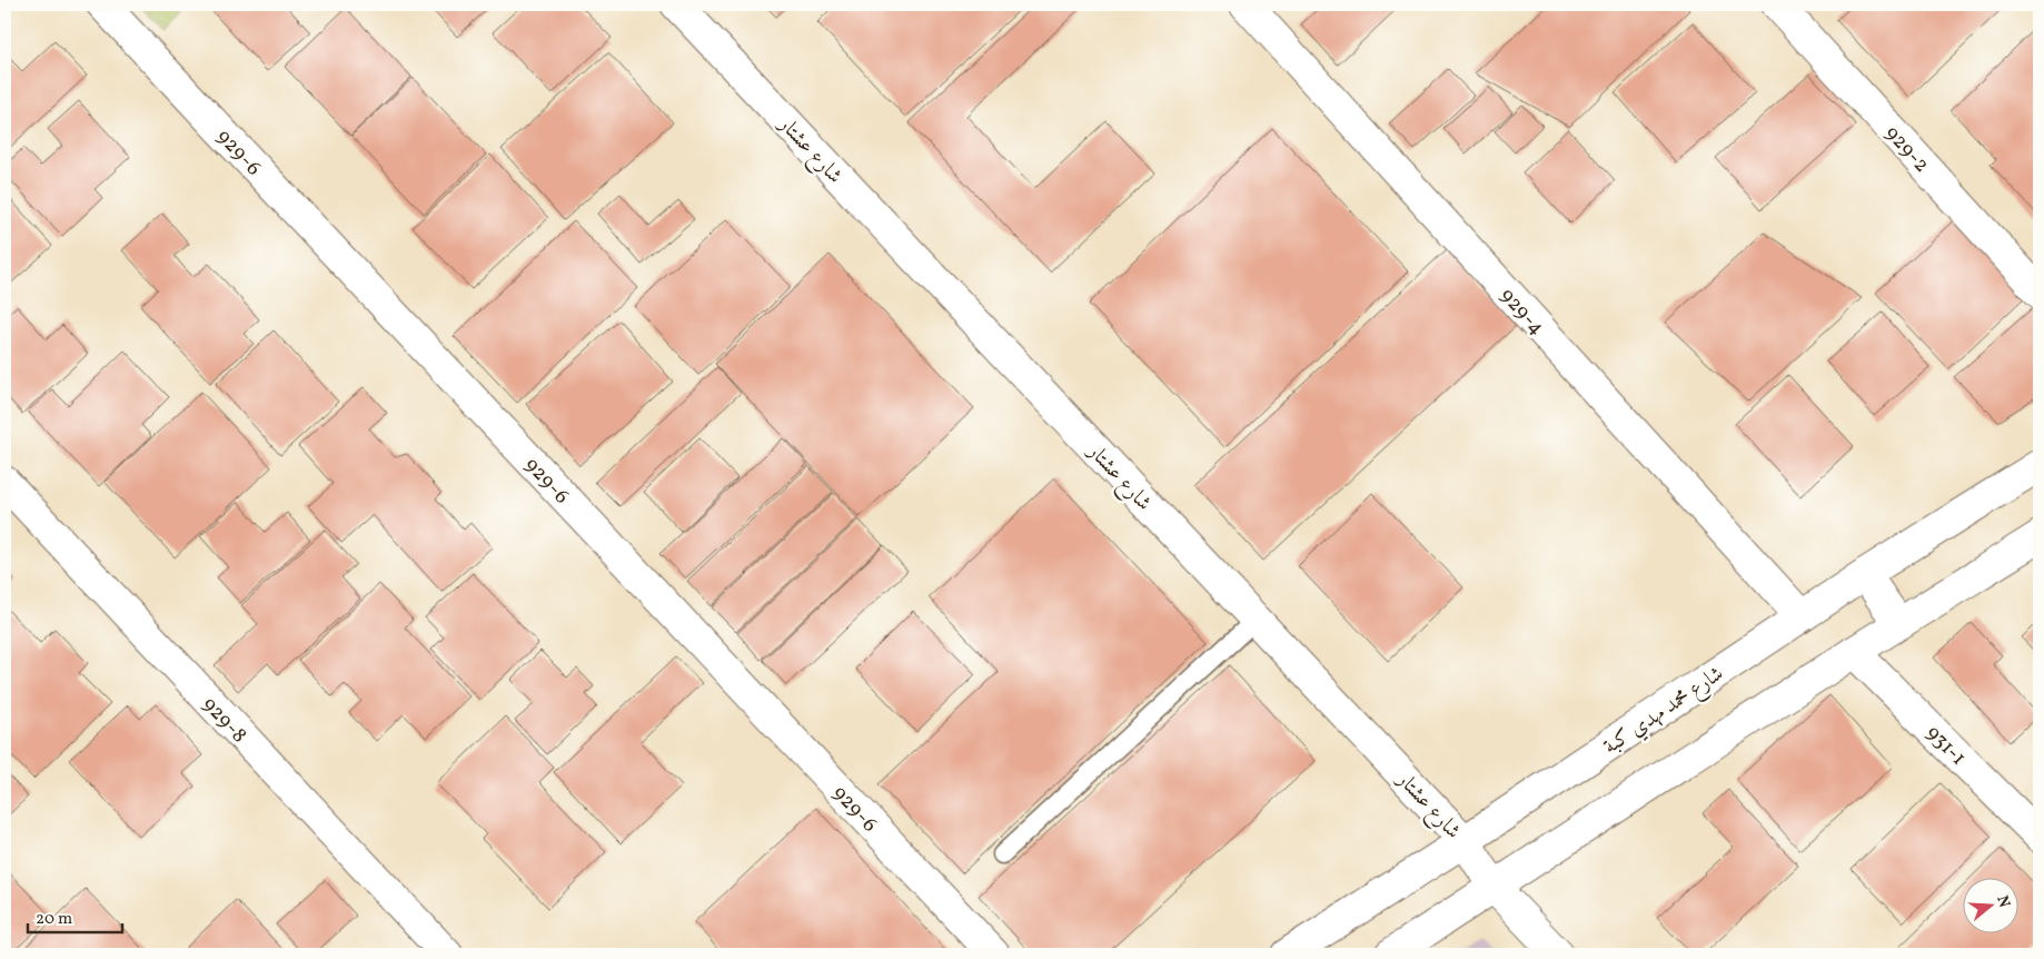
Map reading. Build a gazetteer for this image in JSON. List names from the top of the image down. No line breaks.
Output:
{"streets":{"street":["929-2","شارع عشتار","929-6","929-4","شارع محمد مهدي كبة","929-8","931-1"]},"crossings":[["شارع عشتار","شارع محمد مهدي كبة"],["929-4","شارع محمد مهدي كبة"]],"scale_bar":"20 m","north":"right"}
